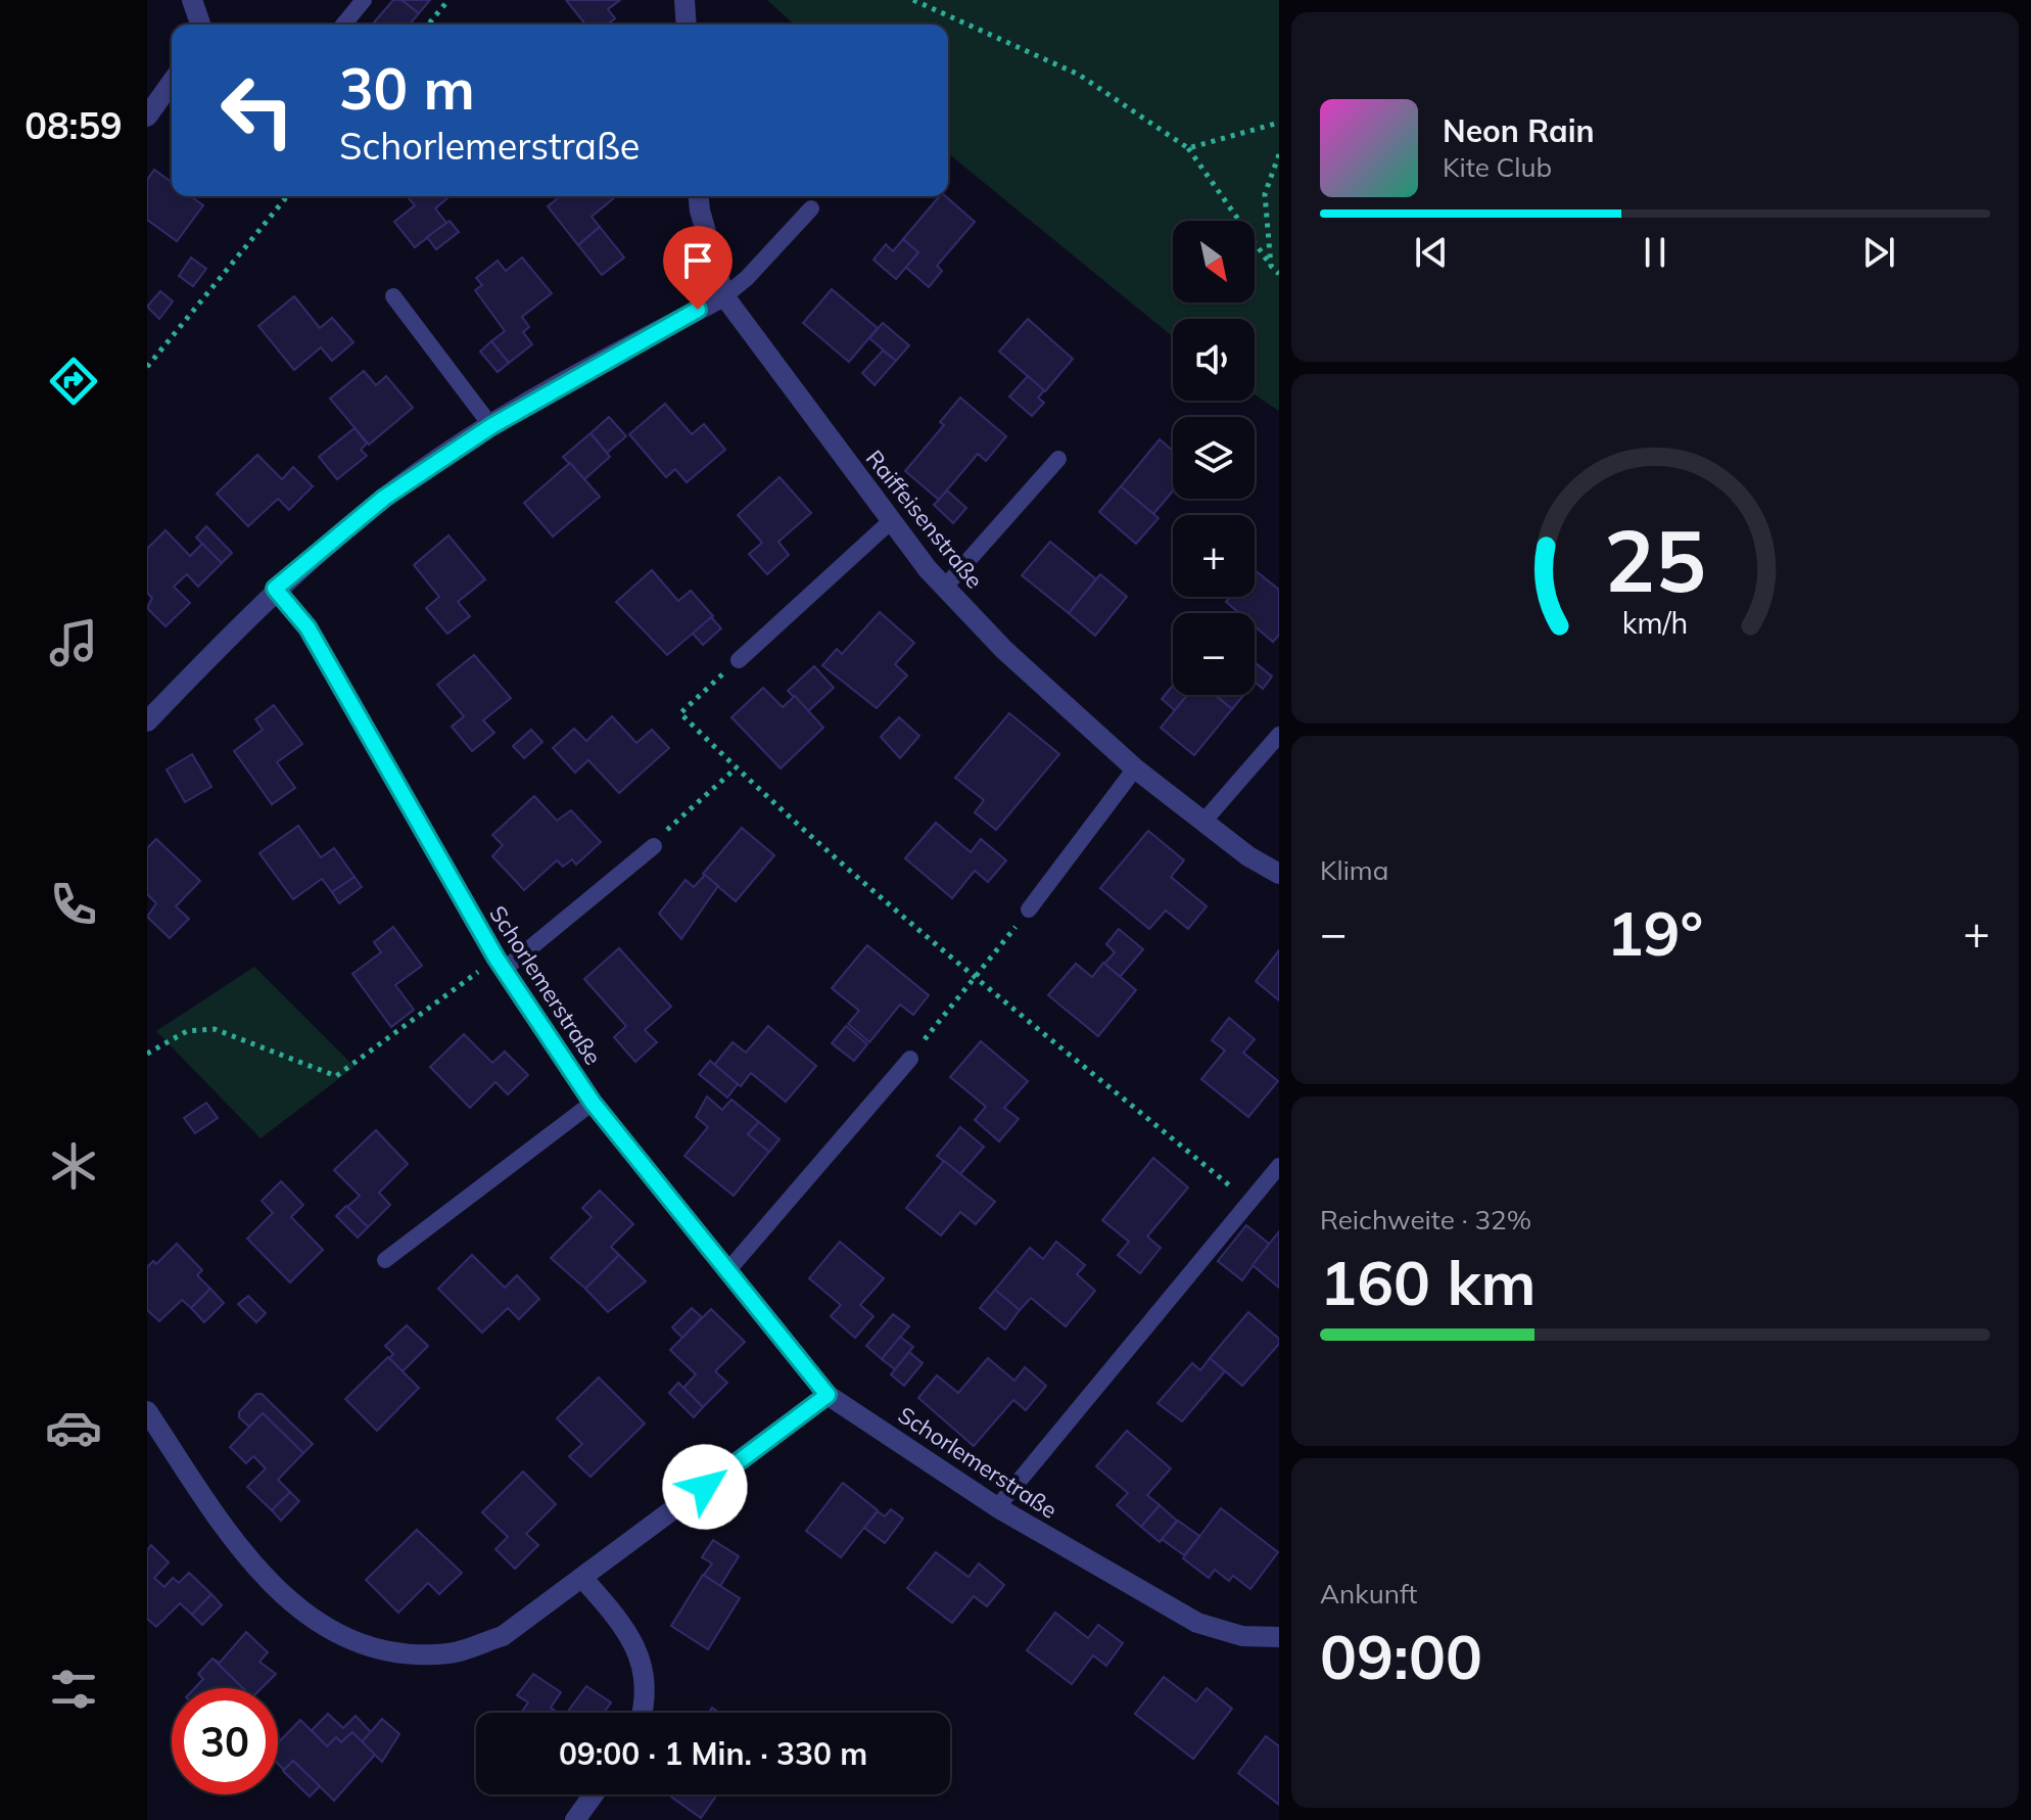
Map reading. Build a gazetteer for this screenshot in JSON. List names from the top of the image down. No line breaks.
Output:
{"streets":{"street":["Raiffeisenstraße","Schorlemerstraße"]},"north":"bottom right","page":{"tabs":"08:59","turn":["30 m","Schorlemerstraße"],"song":["Neon Rain","Kite Club"],"map_buttons":["+","−"],"tile":["Klima",["Reichweite · 32%","160 km"],["Ankunft","09:00"]],"heat":["−","19°","+"],"limit":"30","trip":"09:00 · 1 Min. · 330 m","gauge":["25","km/h"]}}
